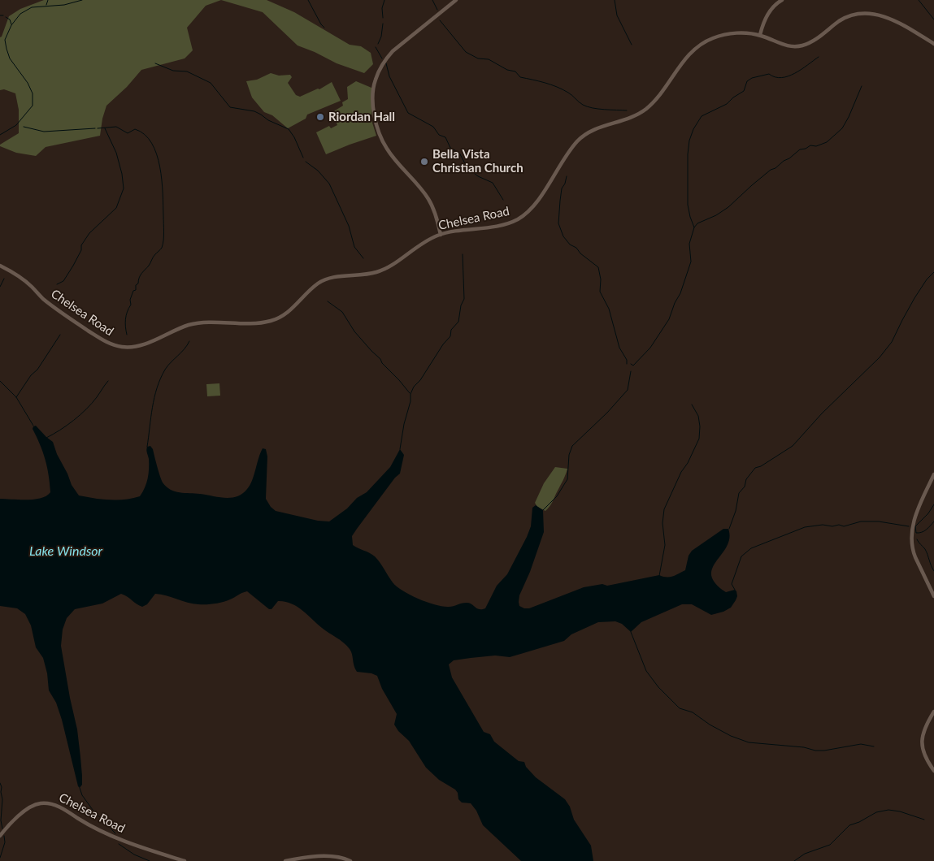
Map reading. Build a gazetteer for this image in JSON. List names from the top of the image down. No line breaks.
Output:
{"streets":{"street":["Chelsea Road"]},"water":["Lake Windsor"],"places":["Riordan Hall","Bella Vista Christian Church"]}
